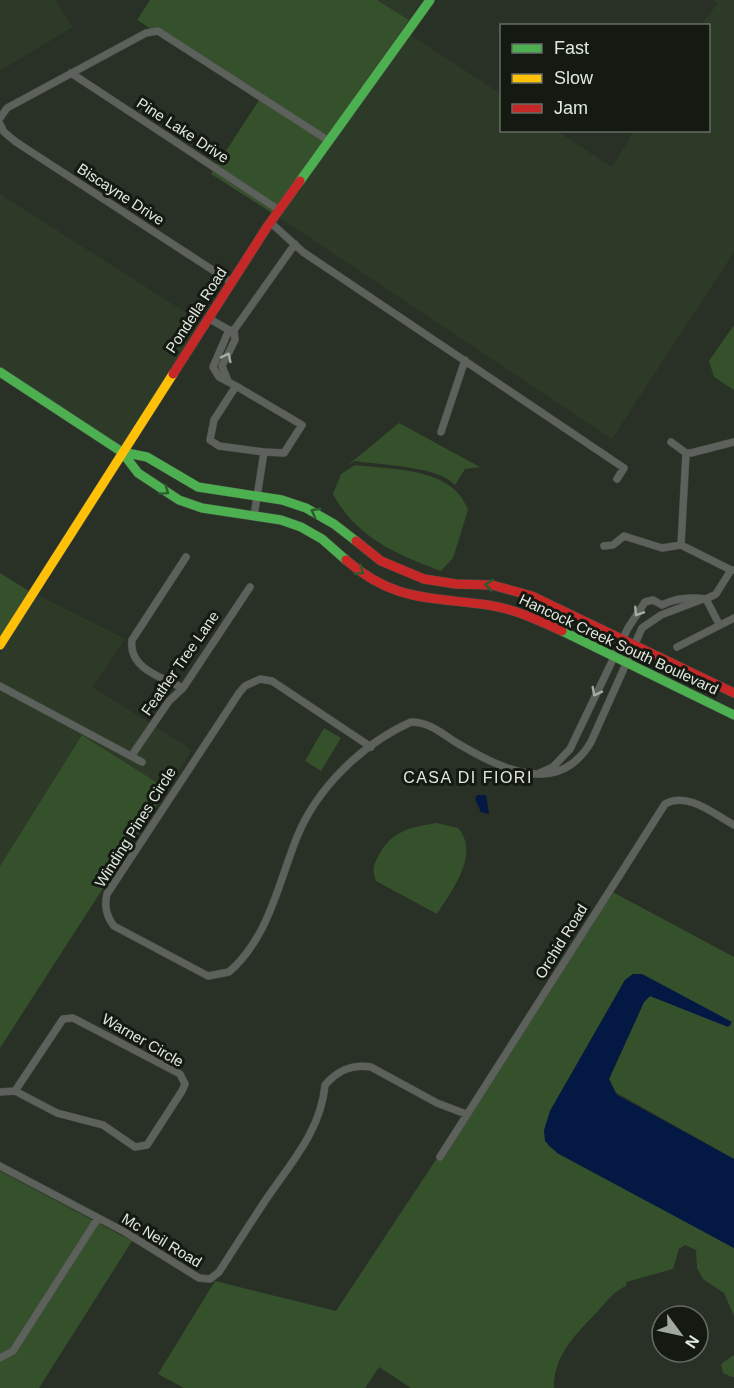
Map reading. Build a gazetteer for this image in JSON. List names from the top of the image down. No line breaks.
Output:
{"streets":{"street":["Pine Lake Drive","Biscayne Drive","Pondella Road","Hancock Creek South Boulevard","Feather Tree Lane","Winding Pines Circle","Orchid Road","Warner Circle","Mc Neil Road"]},"crossings":[["Pine Lake Drive","Pondella Road"],["Biscayne Drive","Pondella Road"],["Pondella Road","Hancock Creek South Boulevard"],["Hancock Creek South Boulevard","Winding Pines Circle"],["Orchid Road","Mc Neil Road"]],"districts":["CASA DI FIORI"],"legend":["Fast","Slow","Jam"],"north":"bottom right"}
